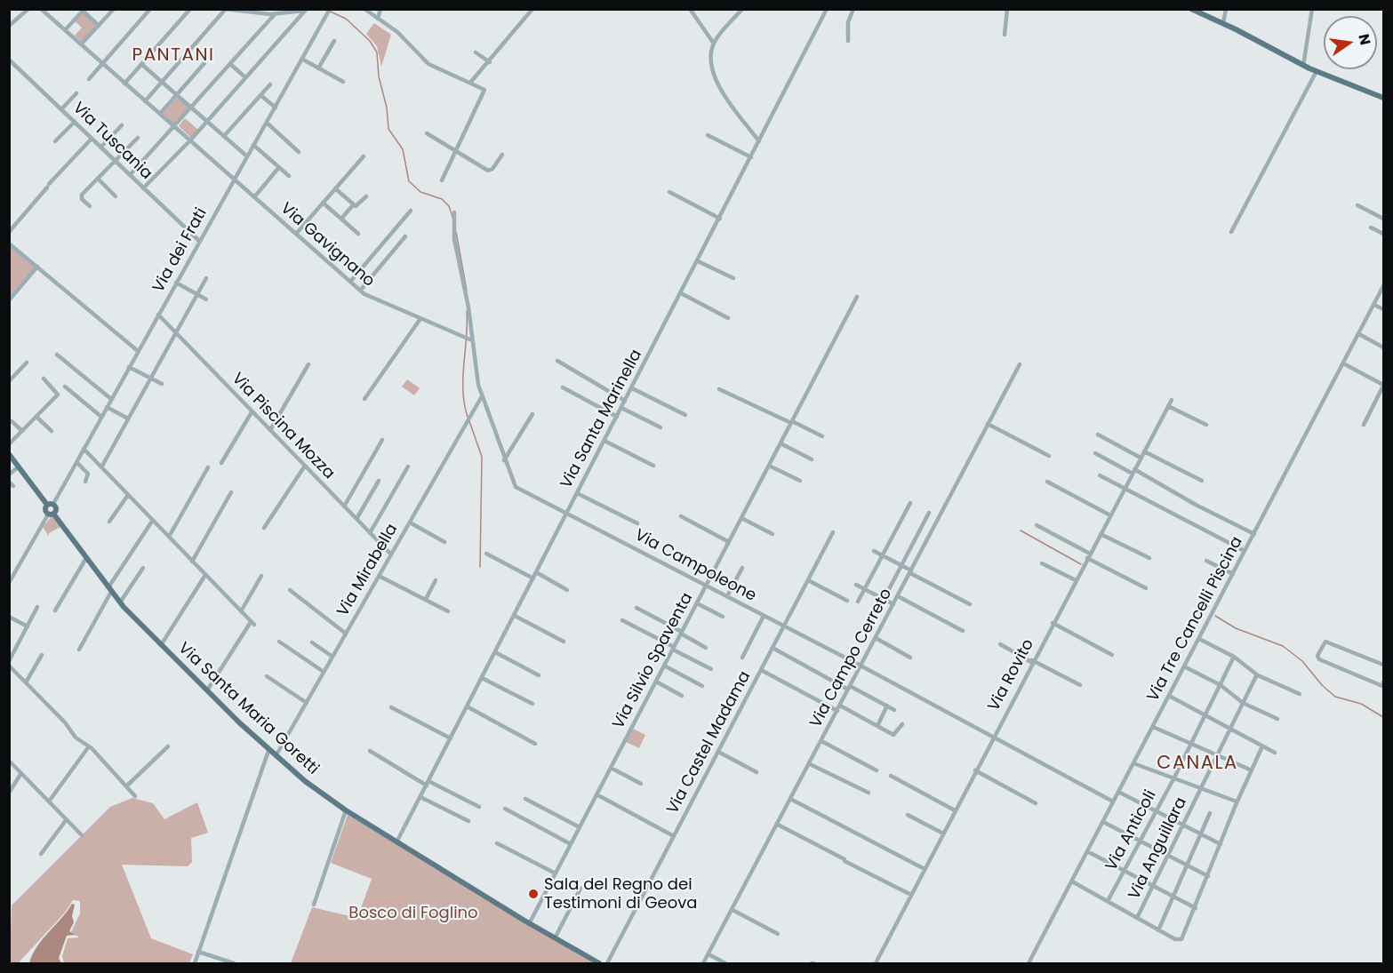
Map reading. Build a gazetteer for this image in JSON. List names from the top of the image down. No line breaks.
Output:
{"streets":{"main road":["Via Santa Maria Goretti"],"street":["Via Tuscania","Via Gavignano","Via dei Frati","Via Santa Marinella","Via Piscina Mozza","Via Campoleone","Via Mirabella","Via Tre Cancelli Piscina","Via Campo Cerreto","Via Silvio Spaventa","Via Rovito","Via Castel Madama","Via Anticoli","Via Anguillara"]},"crossings":[["Via Tuscania","Via dei Frati"],["Via Gavignano","Via dei Frati"],["Via Gavignano","Via Campoleone"],["Via dei Frati","Via Piscina Mozza"],["Via Santa Marinella","Via Campoleone"],["Via Santa Marinella","Via Santa Maria Goretti"],["Via Piscina Mozza","Via Mirabella"],["Via Campoleone","Via Mirabella"],["Via Campoleone","Via Tre Cancelli Piscina"],["Via Campoleone","Via Campo Cerreto"],["Via Campoleone","Via Silvio Spaventa"],["Via Campoleone","Via Rovito"],["Via Campoleone","Via Castel Madama"],["Via Mirabella","Via Santa Maria Goretti"],["Via Silvio Spaventa","Via Santa Maria Goretti"]],"districts":["PANTANI","CANALA"],"parks":["Bosco di Foglino"],"places":["Sala del Regno dei Testimoni di Geova"],"north":"right"}
